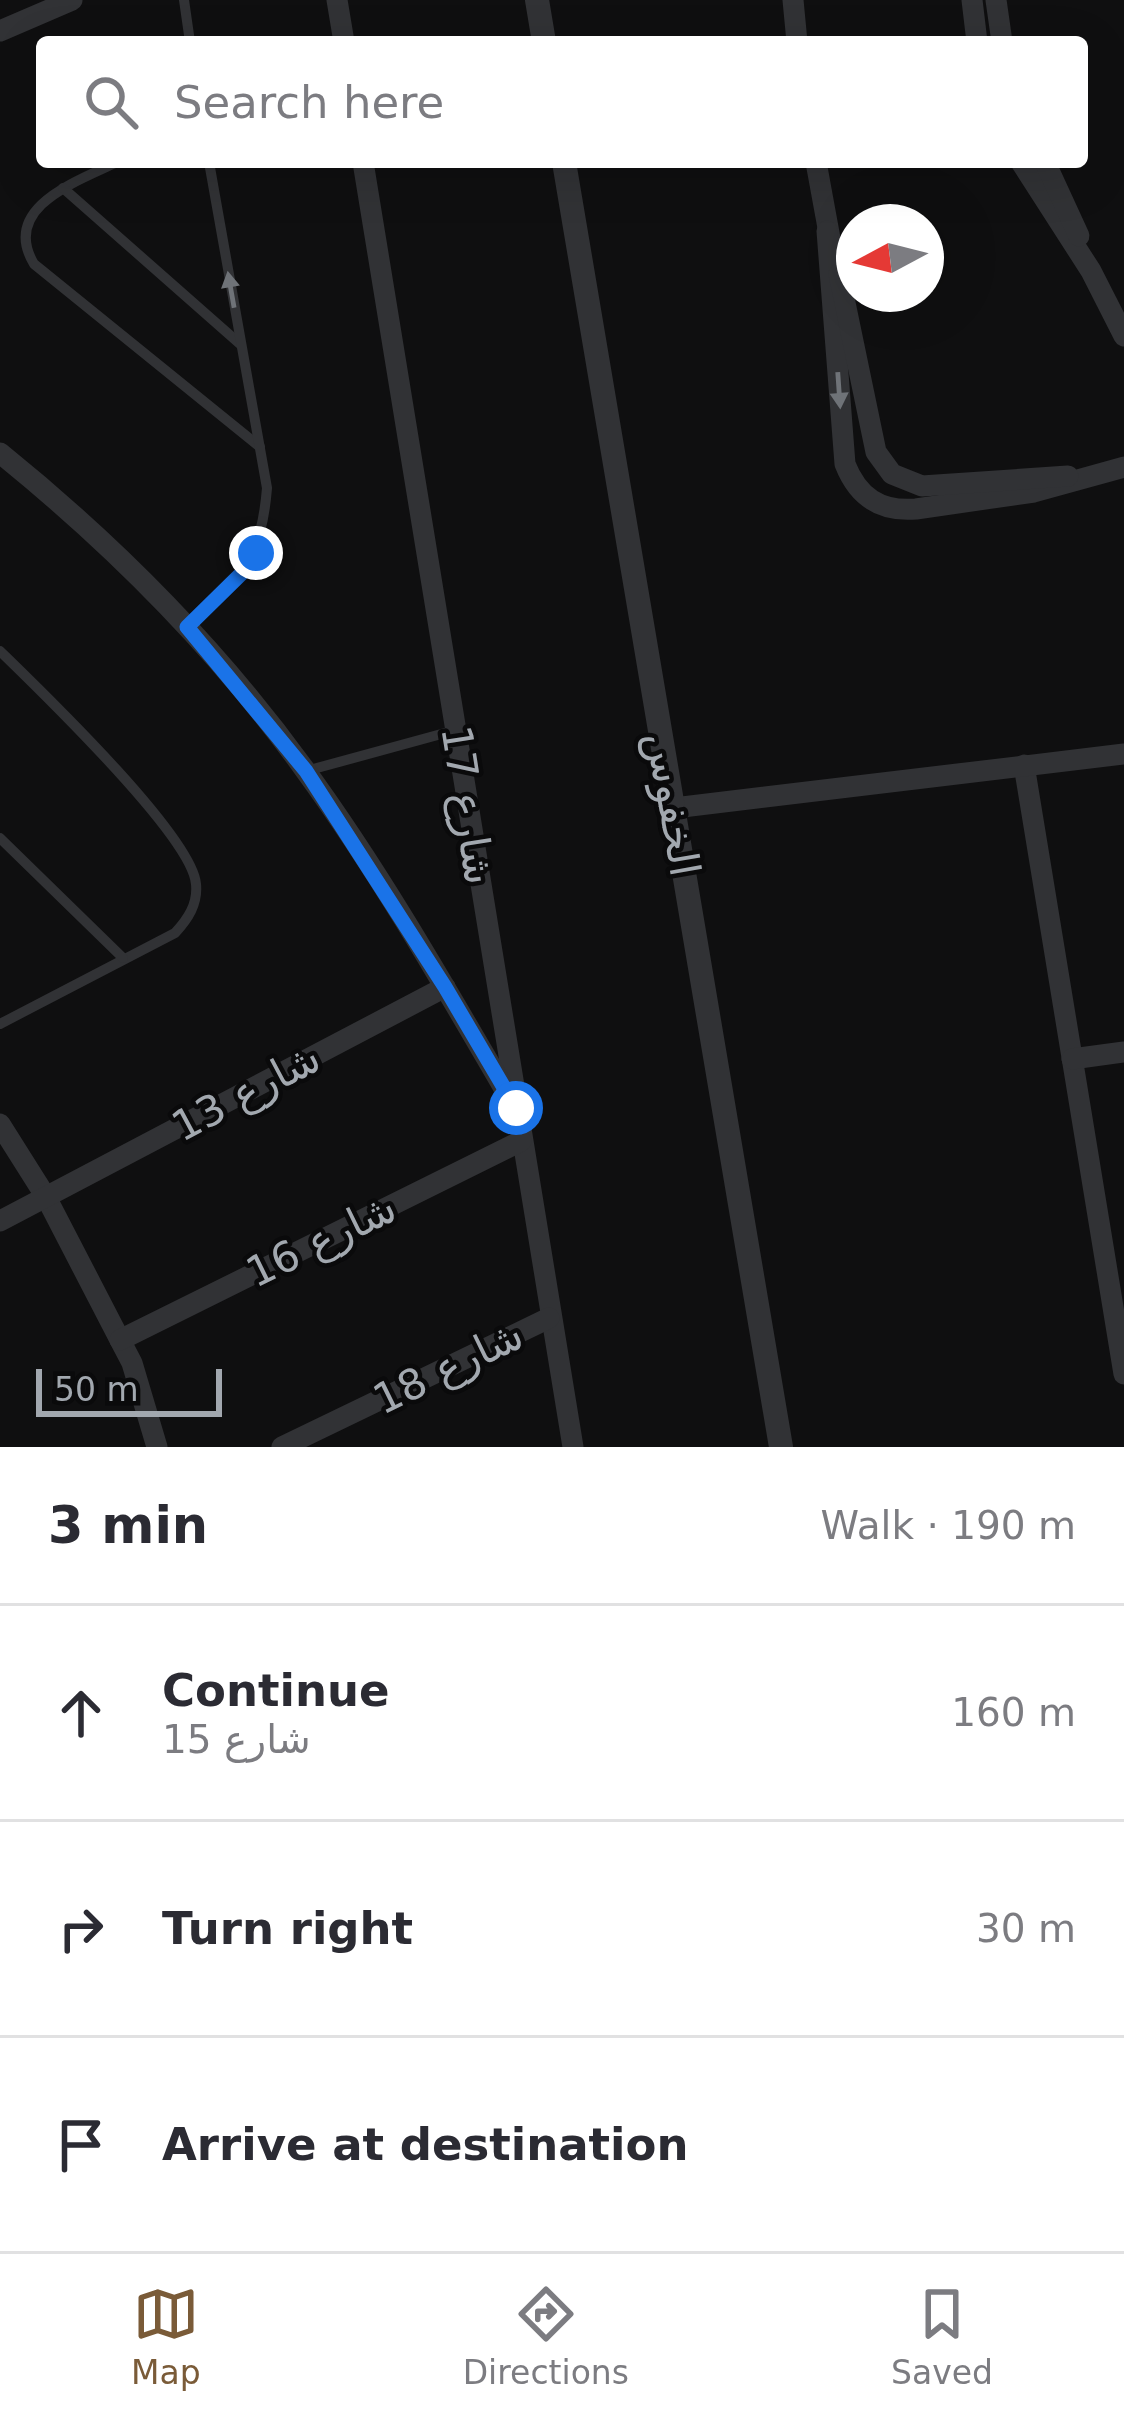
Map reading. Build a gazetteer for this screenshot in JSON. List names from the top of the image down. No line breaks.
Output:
{"streets":{"street":["الخفوس","شارع 17","شارع 13","شارع 16","شارع 18"]},"crossings":[["شارع 17","شارع 16"],["شارع 17","شارع 18"]],"scale_bar":"50 m","north":"left","page":{"search":"Search here","scale":"50 m","heading":["3 min","Walk · 190 m"],"list":[["Continue","شارع 15","160 m"],["Turn right","30 m"],"Arrive at destination"],"nav":["Map","Directions","Saved"]}}
